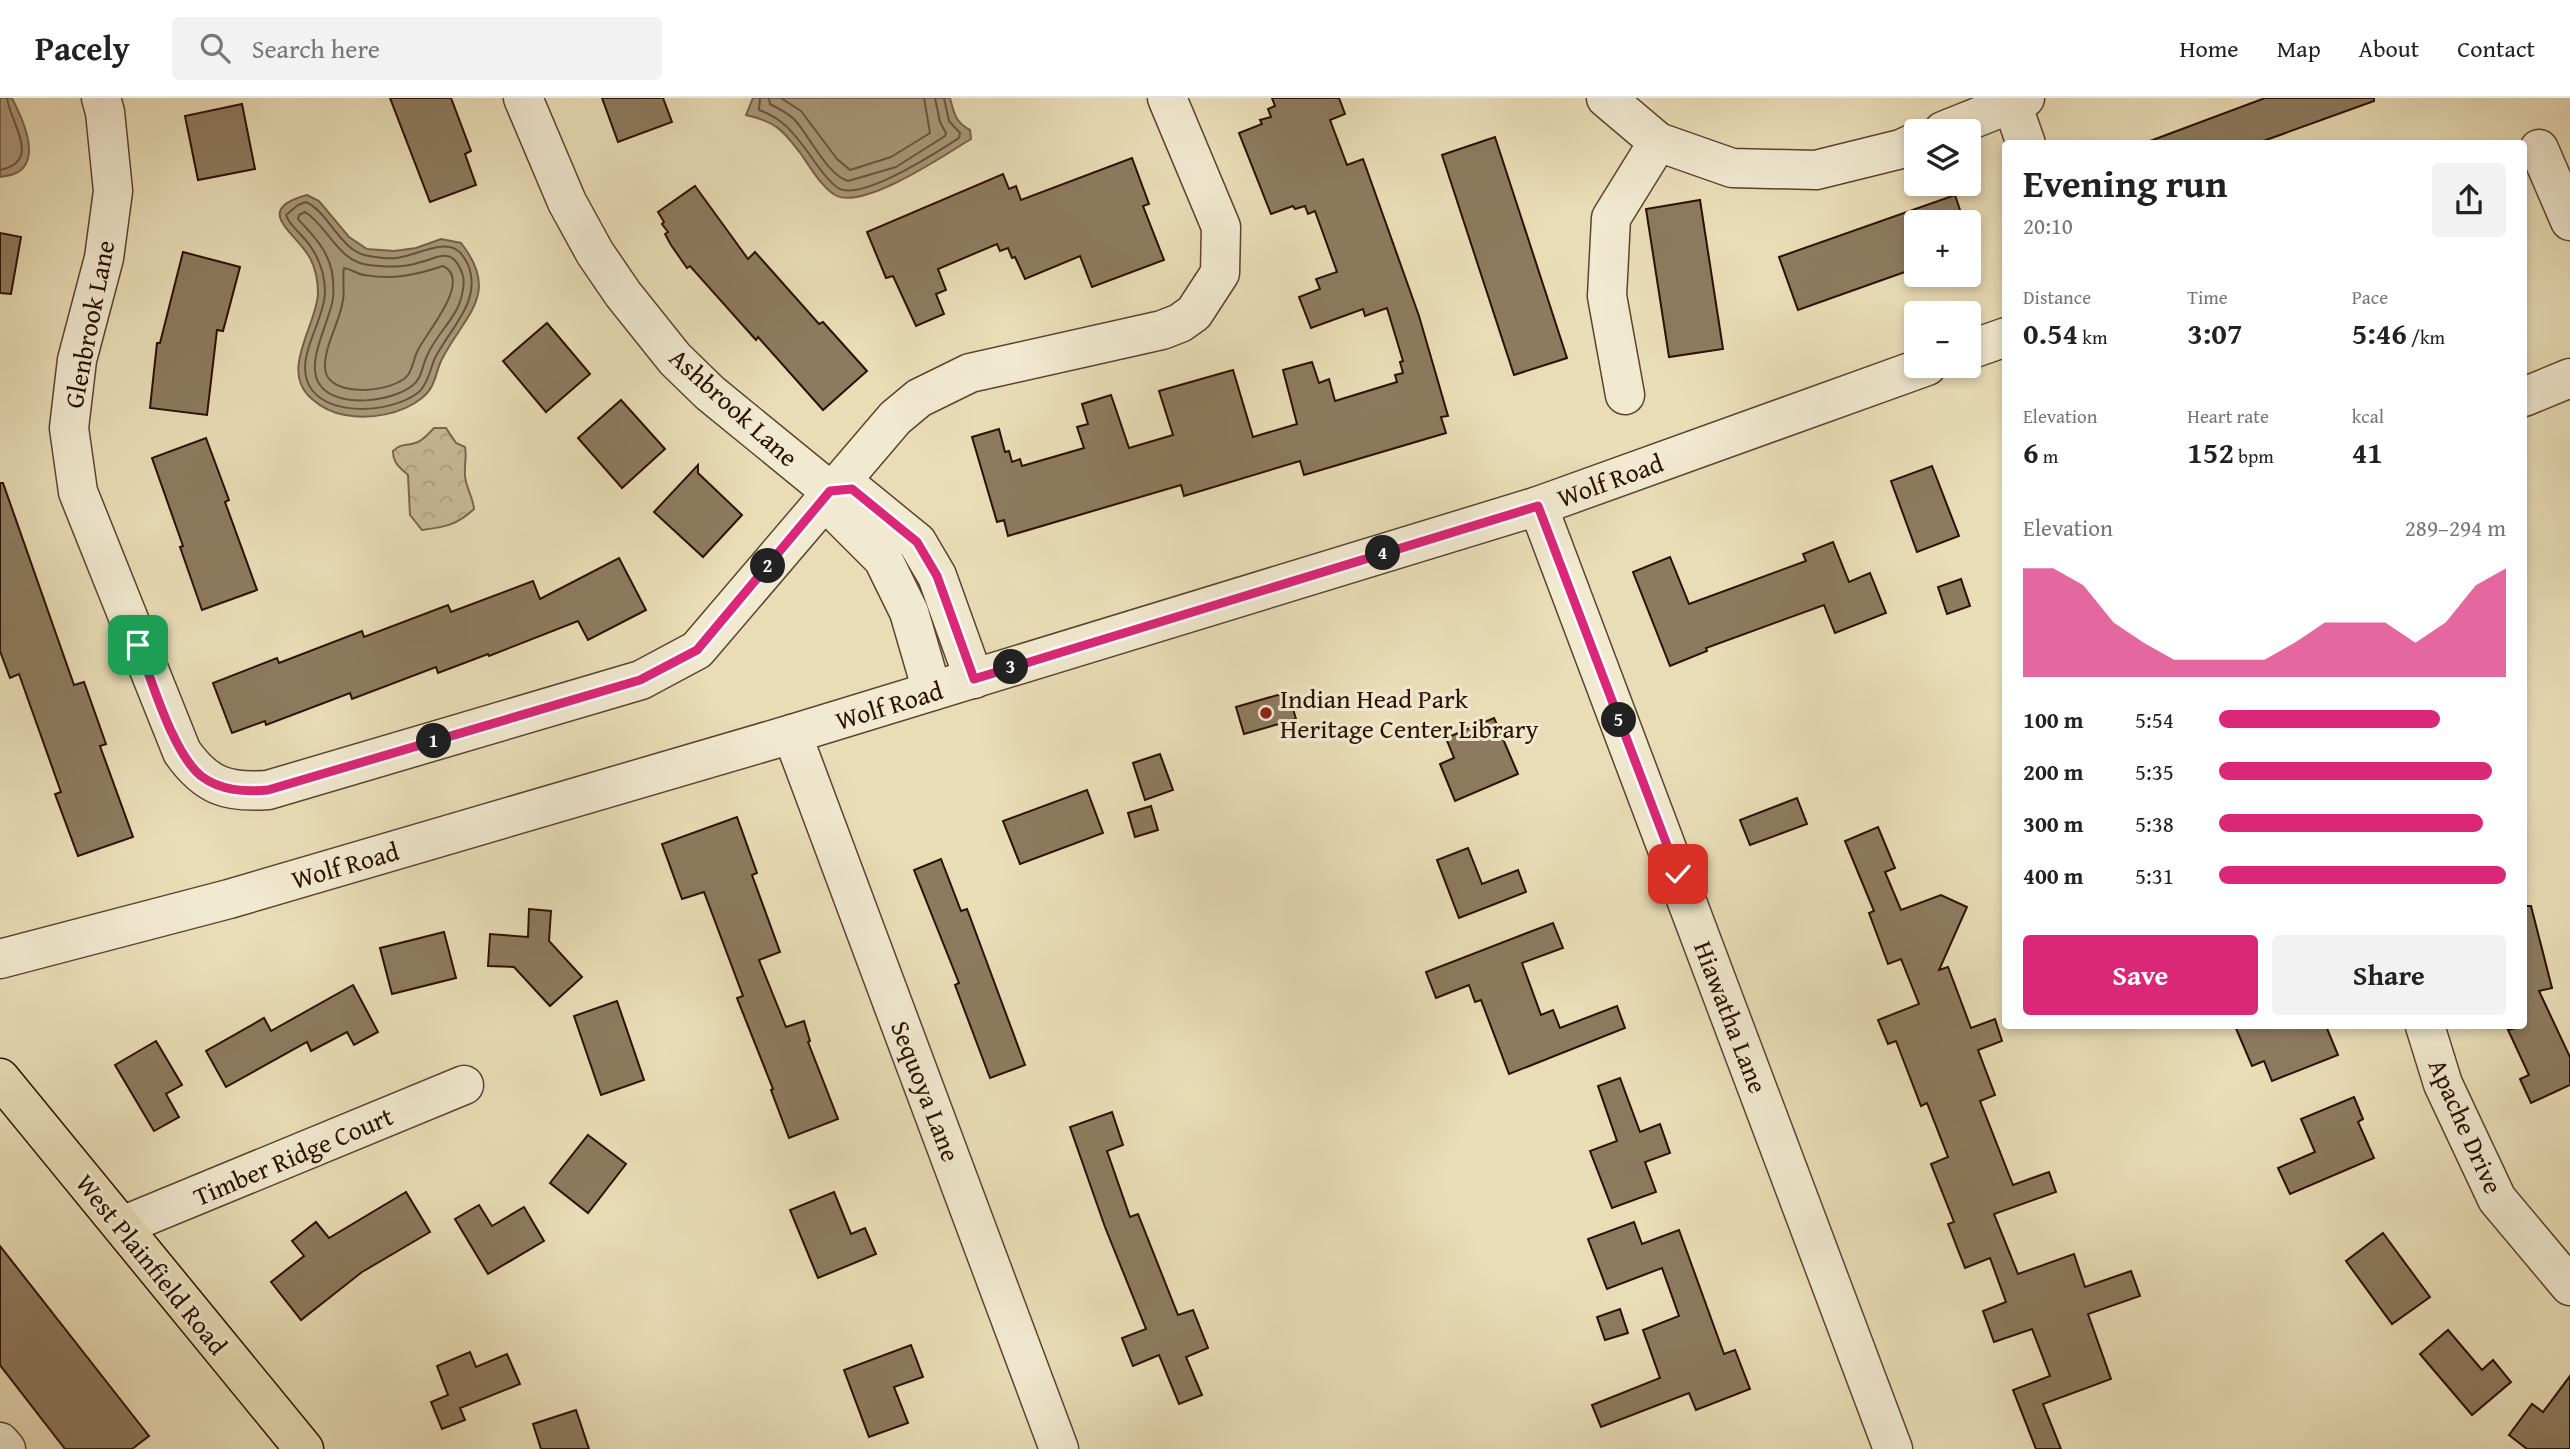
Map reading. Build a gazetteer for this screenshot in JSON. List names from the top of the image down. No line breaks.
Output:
{"streets":{"main road":["West Plainfield Road"],"street":["Glenbrook Lane","Ashbrook Lane","Wolf Road","Hiawatha Lane","Sequoya Lane","Apache Drive","Timber Ridge Court"]},"crossings":[["Glenbrook Lane","Ashbrook Lane"],["Ashbrook Lane","Wolf Road"],["Wolf Road","Hiawatha Lane"],["Wolf Road","Sequoya Lane"],["Timber Ridge Court","West Plainfield Road"]],"places":["Indian Head Park Heritage Center Library"],"page":{"header":"Pacely","search":"Search here","nav":["Home","Map","About","Contact"],"map_buttons":["+","−"],"heading":["Evening run","20:10"],"stats":[["Distance","0.54 km"],["Time","3:07"],["Pace","5:46 /km"],["Elevation","6 m"],["Heart rate","152 bpm"],["kcal","41"]],"chart":["Elevation","289–294 m"],"pins":["4","2","3","5","1"],"list":[{"name":"100 m","note":"5:54"},{"name":"200 m","note":"5:35"},{"name":"300 m","note":"5:38"},{"name":"400 m","note":"5:31"}],"buttons":["Save","Share"]}}
